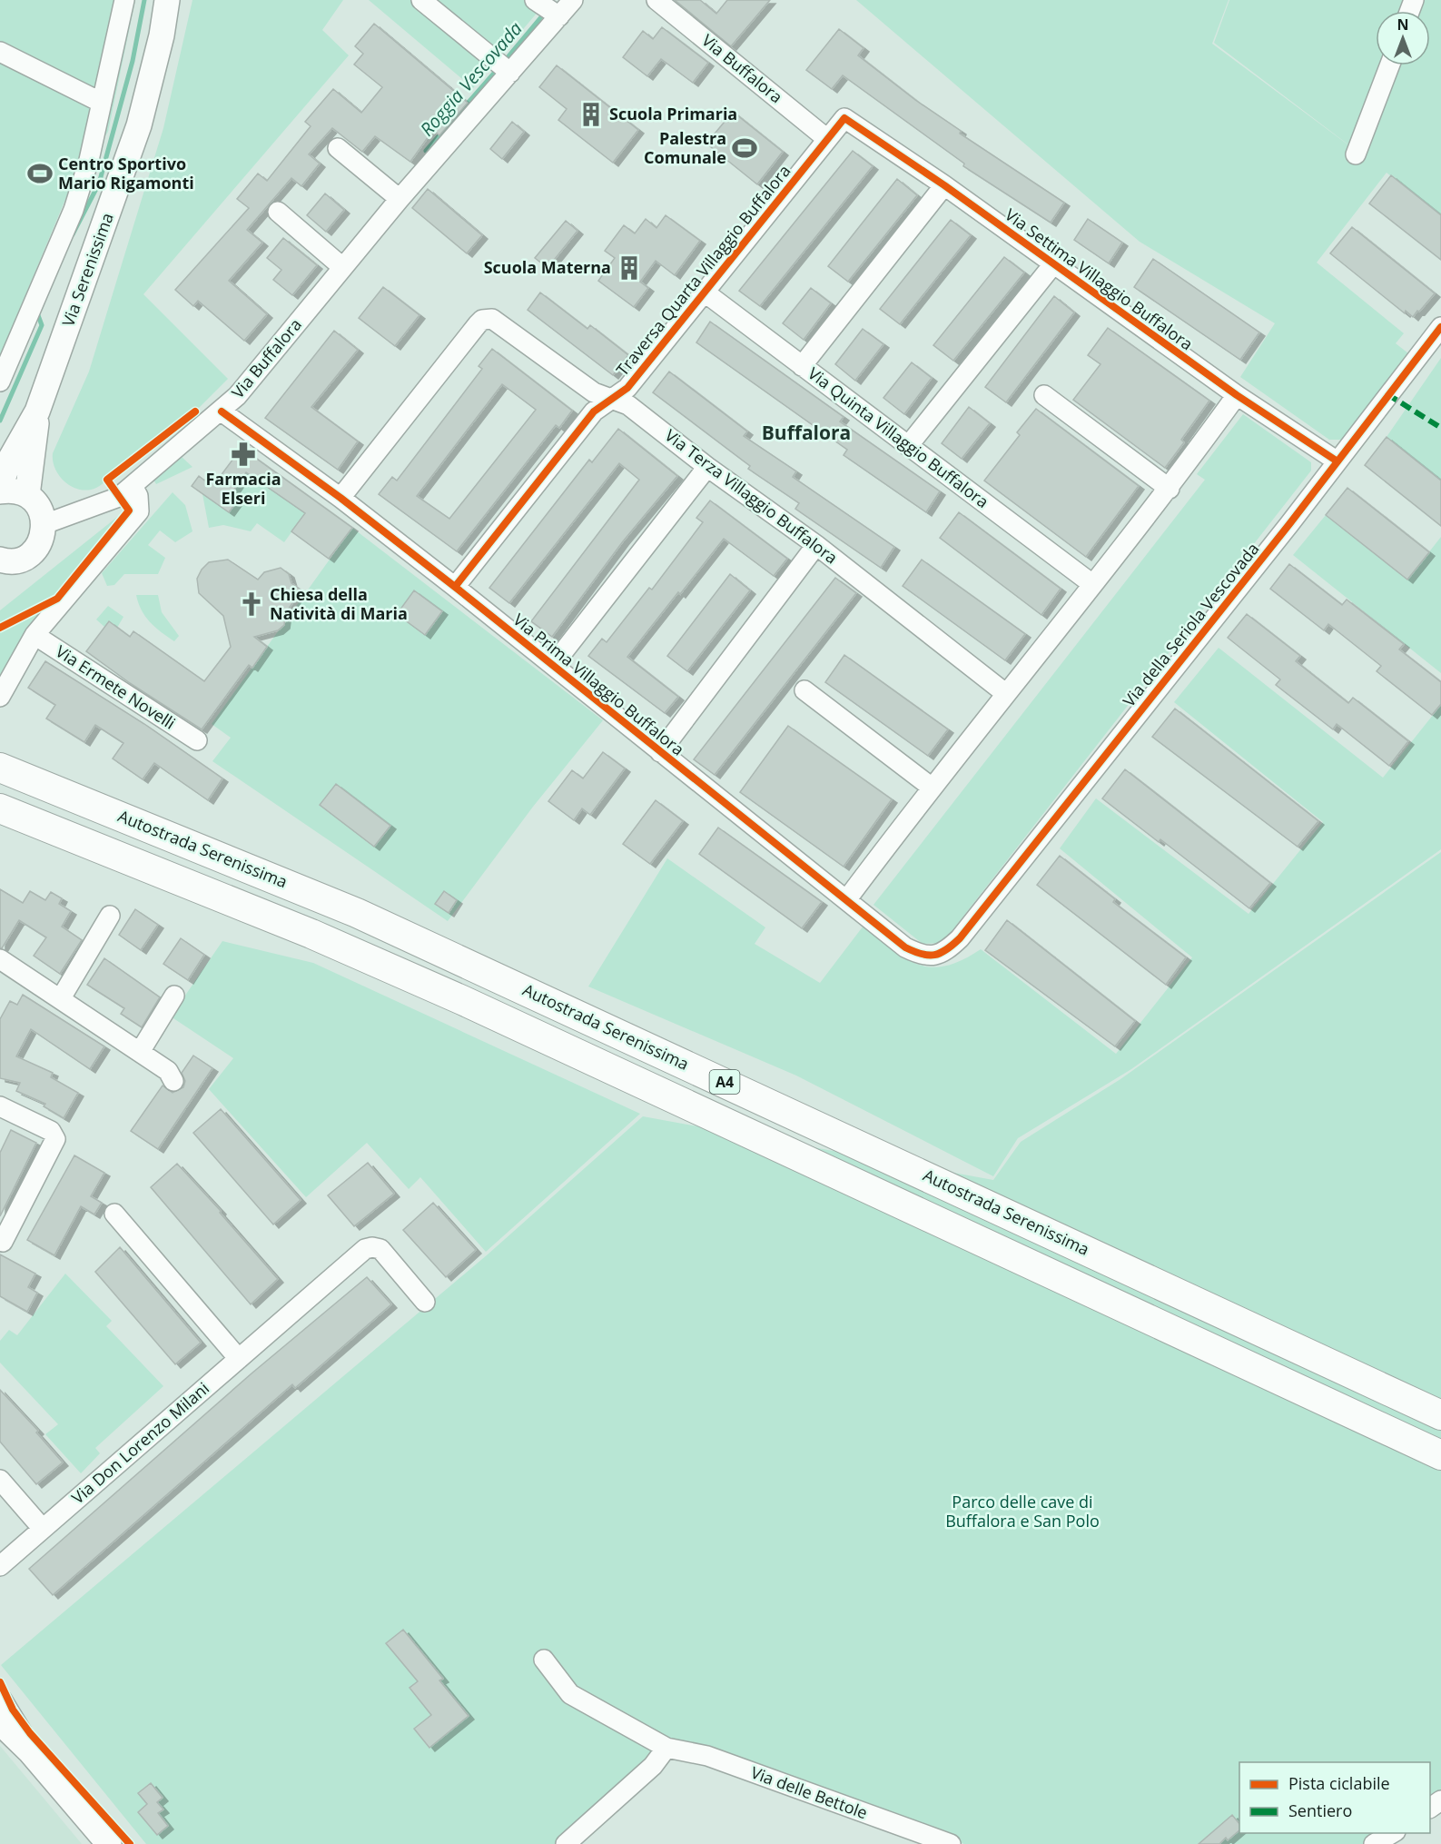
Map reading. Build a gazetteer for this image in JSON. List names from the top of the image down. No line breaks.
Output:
{"streets":{"highway":["Autostrada Serenissima","A4"],"main road":["Via Serenissima"],"street":["Via Buffalora","Traversa Quarta Villaggio Buffalora","Via Settima Villaggio Buffalora","Via Quinta Villaggio Buffalora","Via Terza Villaggio Buffalora","Via della Seriola Vescovada","Via Prima Villaggio Buffalora","Via Ermete Novelli","Via Don Lorenzo Milani","Via delle Bettole"]},"crossings":[["Via Buffalora","Traversa Quarta Villaggio Buffalora"],["Via Buffalora","Via Prima Villaggio Buffalora"],["Traversa Quarta Villaggio Buffalora","Via Settima Villaggio Buffalora"],["Traversa Quarta Villaggio Buffalora","Via Quinta Villaggio Buffalora"],["Traversa Quarta Villaggio Buffalora","Via Terza Villaggio Buffalora"],["Traversa Quarta Villaggio Buffalora","Via Prima Villaggio Buffalora"],["Via Settima Villaggio Buffalora","Via della Seriola Vescovada"],["Via Terza Villaggio Buffalora","Via Prima Villaggio Buffalora"],["Via della Seriola Vescovada","Via Prima Villaggio Buffalora"]],"districts":["Buffalora"],"water":["Roggia Vescovada"],"parks":["Parco delle cave di Buffalora e San Polo"],"places":{"building":["Scuola Primaria","Scuola Materna"],"sports":["Palestra Comunale","Centro Sportivo Mario Rigamonti"],"pharmacy":["Farmacia Elseri"],"church":["Chiesa della Natività di Maria"]},"legend":["Pista ciclabile","Sentiero"],"north":"top"}
